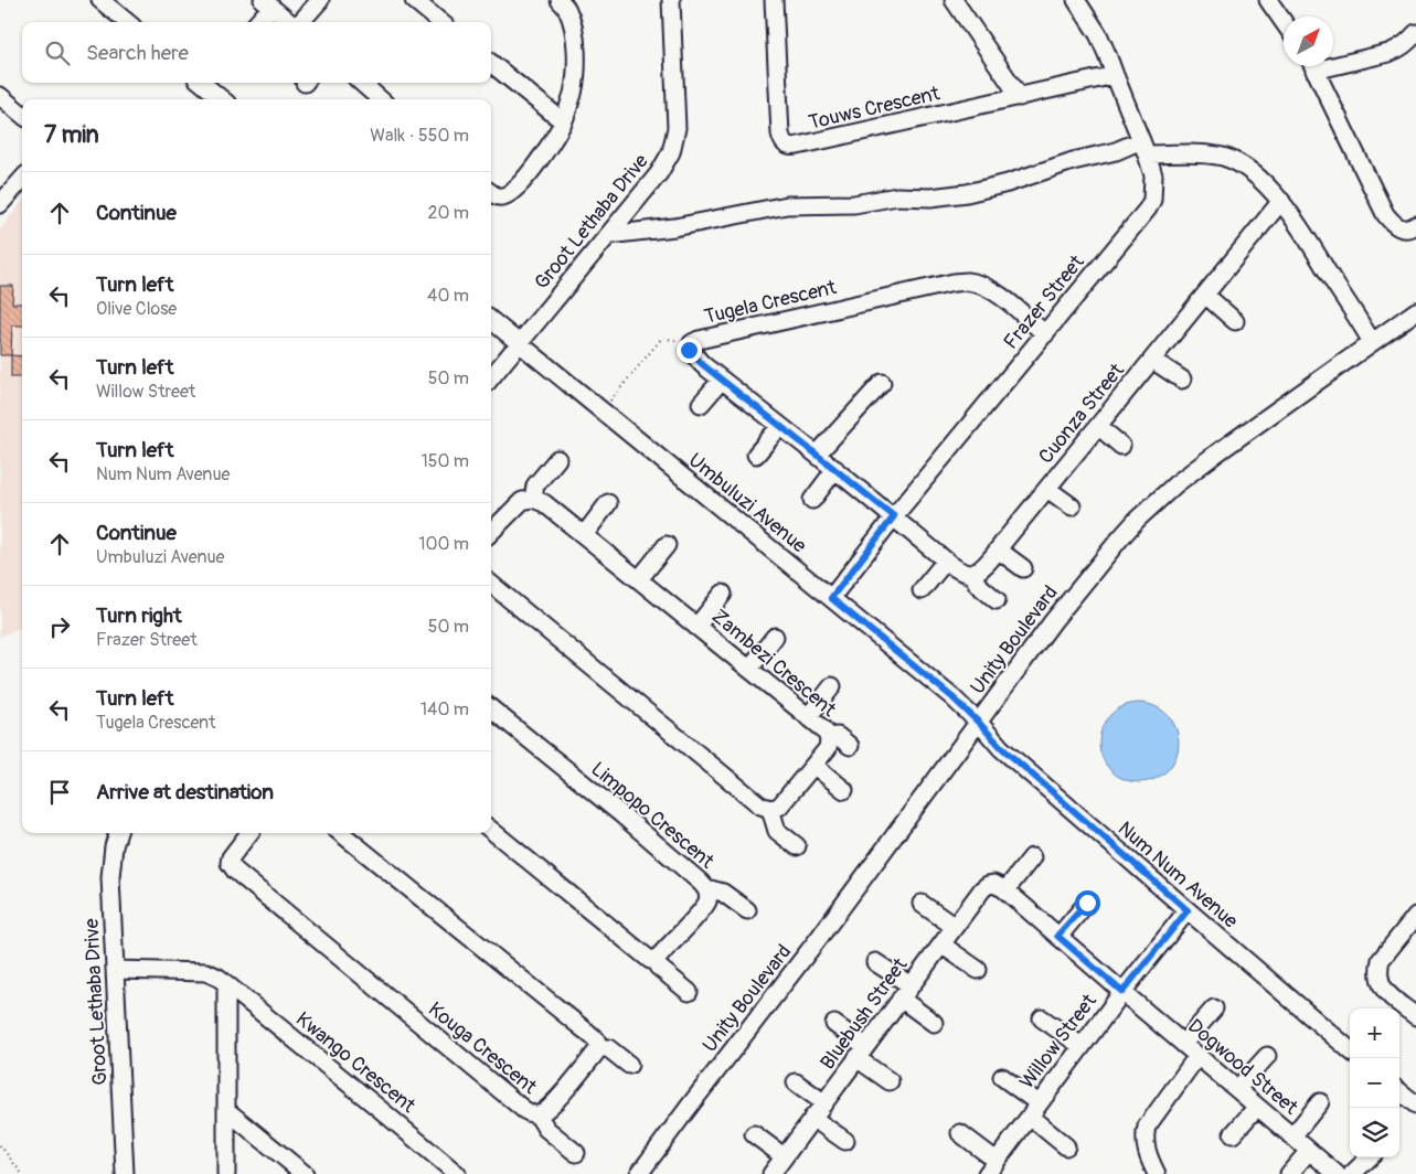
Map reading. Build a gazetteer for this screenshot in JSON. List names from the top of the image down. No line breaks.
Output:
{"streets":{"street":["Touws Crescent","Groot Lethaba Drive","Tugela Crescent","Frazer Street","Cuonza Street","Umbuluzi Avenue","Unity Boulevard","Zambezi Crescent","Limpopo Crescent","Num Num Avenue","Bluebush Street","Willow Street","Kouga Crescent","Kwango Crescent","Dogwood Street"]},"crossings":[["Touws Crescent","Frazer Street"],["Groot Lethaba Drive","Umbuluzi Avenue"],["Groot Lethaba Drive","Kwango Crescent"],["Tugela Crescent","Frazer Street"],["Frazer Street","Umbuluzi Avenue"],["Umbuluzi Avenue","Unity Boulevard"],["Umbuluzi Avenue","Num Num Avenue"],["Unity Boulevard","Num Num Avenue"],["Num Num Avenue","Willow Street"],["Bluebush Street","Dogwood Street"],["Willow Street","Dogwood Street"]],"north":"top right","page":{"search":"Search here","heading":["7 min","Walk · 550 m"],"list":[["Continue","20 m"],["Turn left","Olive Close","40 m"],["Turn left","Willow Street","50 m"],["Turn left","Num Num Avenue","150 m"],["Continue","Umbuluzi Avenue","100 m"],["Turn right","Frazer Street","50 m"],["Turn left","Tugela Crescent","140 m"],"Arrive at destination"],"map_buttons":["+","−"]}}
